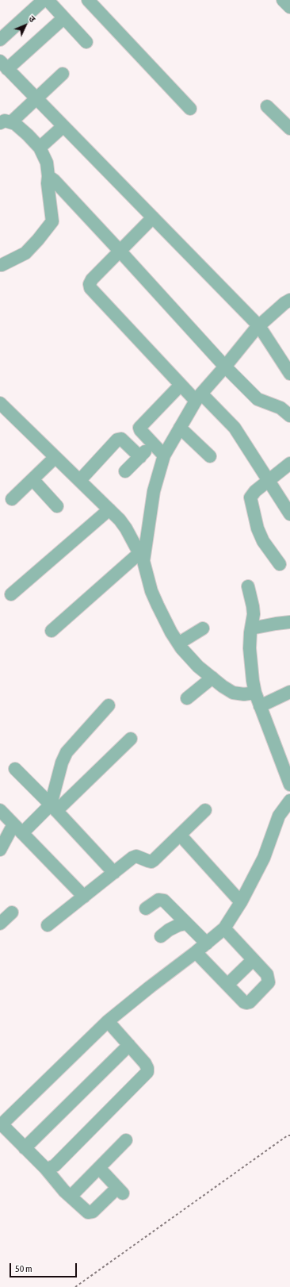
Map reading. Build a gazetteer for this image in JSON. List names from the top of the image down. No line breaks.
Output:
{"scale_bar":"50 m","north":"top right"}
